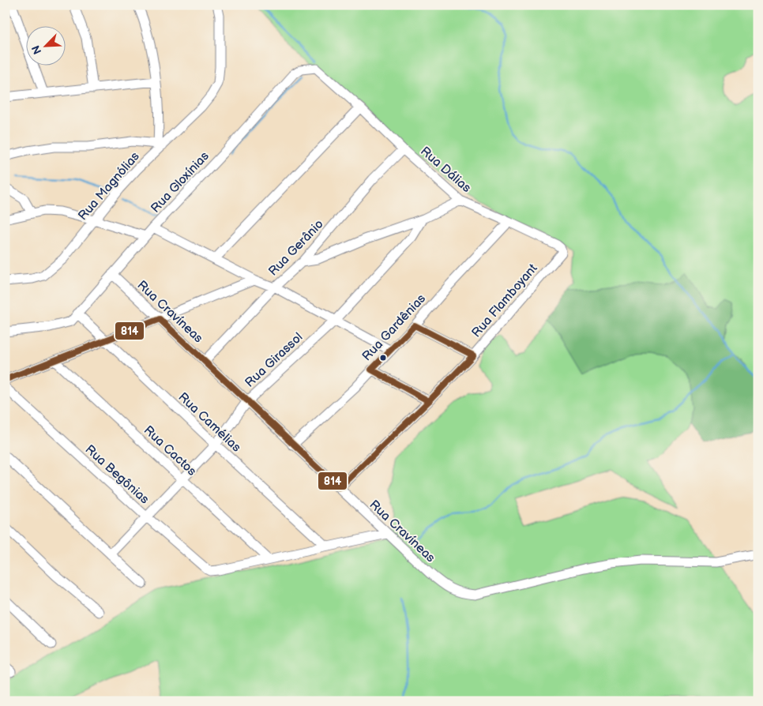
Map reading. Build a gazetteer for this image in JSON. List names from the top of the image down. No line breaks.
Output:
{"streets":{"street":["Rua Dálias","Rua Gloxínias","Rua Magnólias","Rua Gerânio","Rua Flamboyant","Rua Cravíneas","Rua Gardênias","Rua Girassol","Rua Camélias","Rua Cactos","Rua Begônias"]},"crossings":[["Rua Dálias","Rua Gloxínias"],["Rua Dálias","Rua Gerânio"],["Rua Dálias","Rua Flamboyant"],["Rua Dálias","Rua Gardênias"],["Rua Gloxínias","Rua Cravíneas"],["Rua Gloxínias","Rua Camélias"],["Rua Gerânio","Rua Cravíneas"],["Rua Flamboyant","Rua Cravíneas"],["Rua Cravíneas","Rua Gardênias"],["Rua Cravíneas","Rua Girassol"],["Rua Girassol","Rua Camélias"],["Rua Girassol","Rua Cactos"],["Rua Girassol","Rua Begônias"],["Rua Cactos","Rua Begônias"]],"lines":["transit line 814"],"north":"bottom left"}
